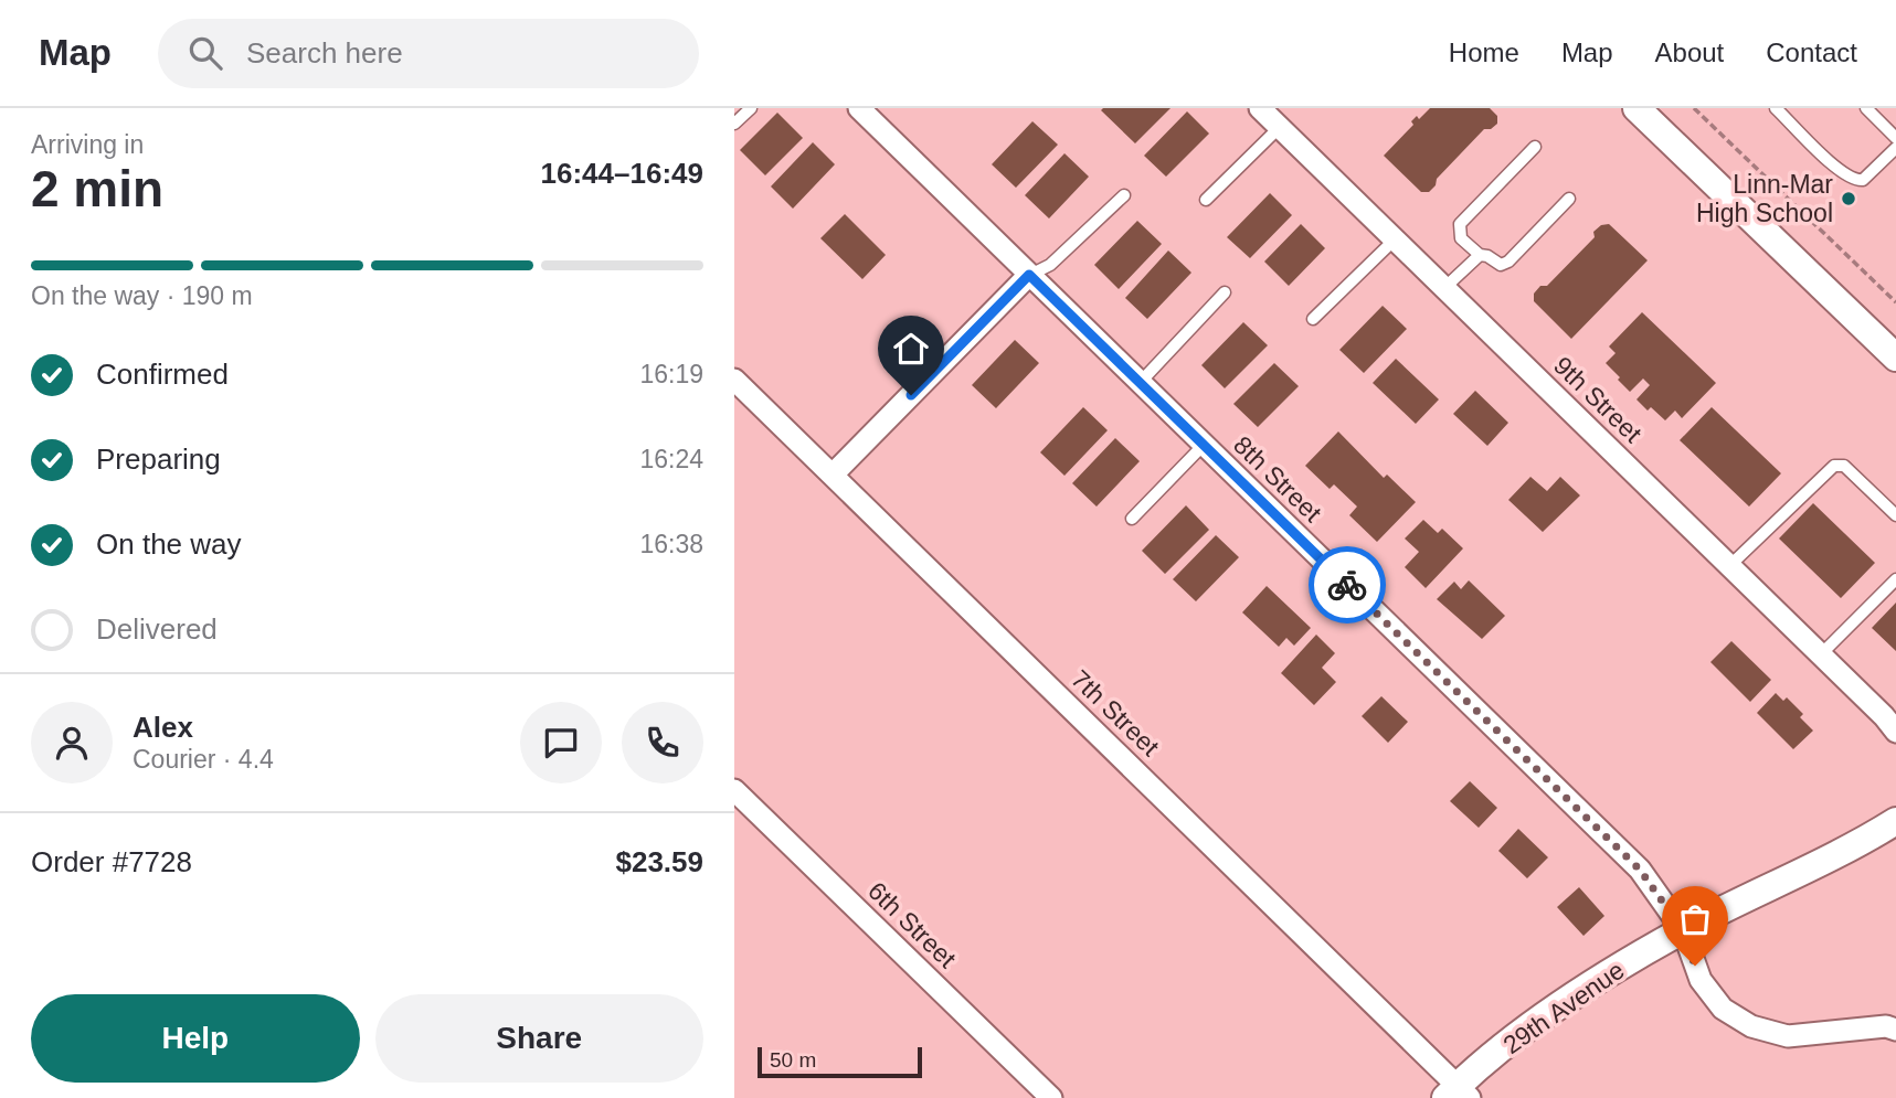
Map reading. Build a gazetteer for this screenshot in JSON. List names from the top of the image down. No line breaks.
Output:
{"streets":{"street":["9th Street","8th Street","7th Street","6th Street","29th Avenue"]},"crossings":[["8th Street","29th Avenue"],["7th Street","29th Avenue"]],"places":["Linn-Mar High School"],"scale_bar":"50 m","page":{"header":"Map","search":"Search here","nav":["Home","Map","About","Contact"],"heading":["2 min","Arriving in","16:44–16:49"],"panel":["Alex","Courier · 4.4","Order #7728","$23.59"],"bar":"On the way · 190 m","list":[["Confirmed","16:19"],["Preparing","16:24"],["On the way","16:38"],"Delivered"],"buttons":["Help","Share"],"scale":"50 m"}}
